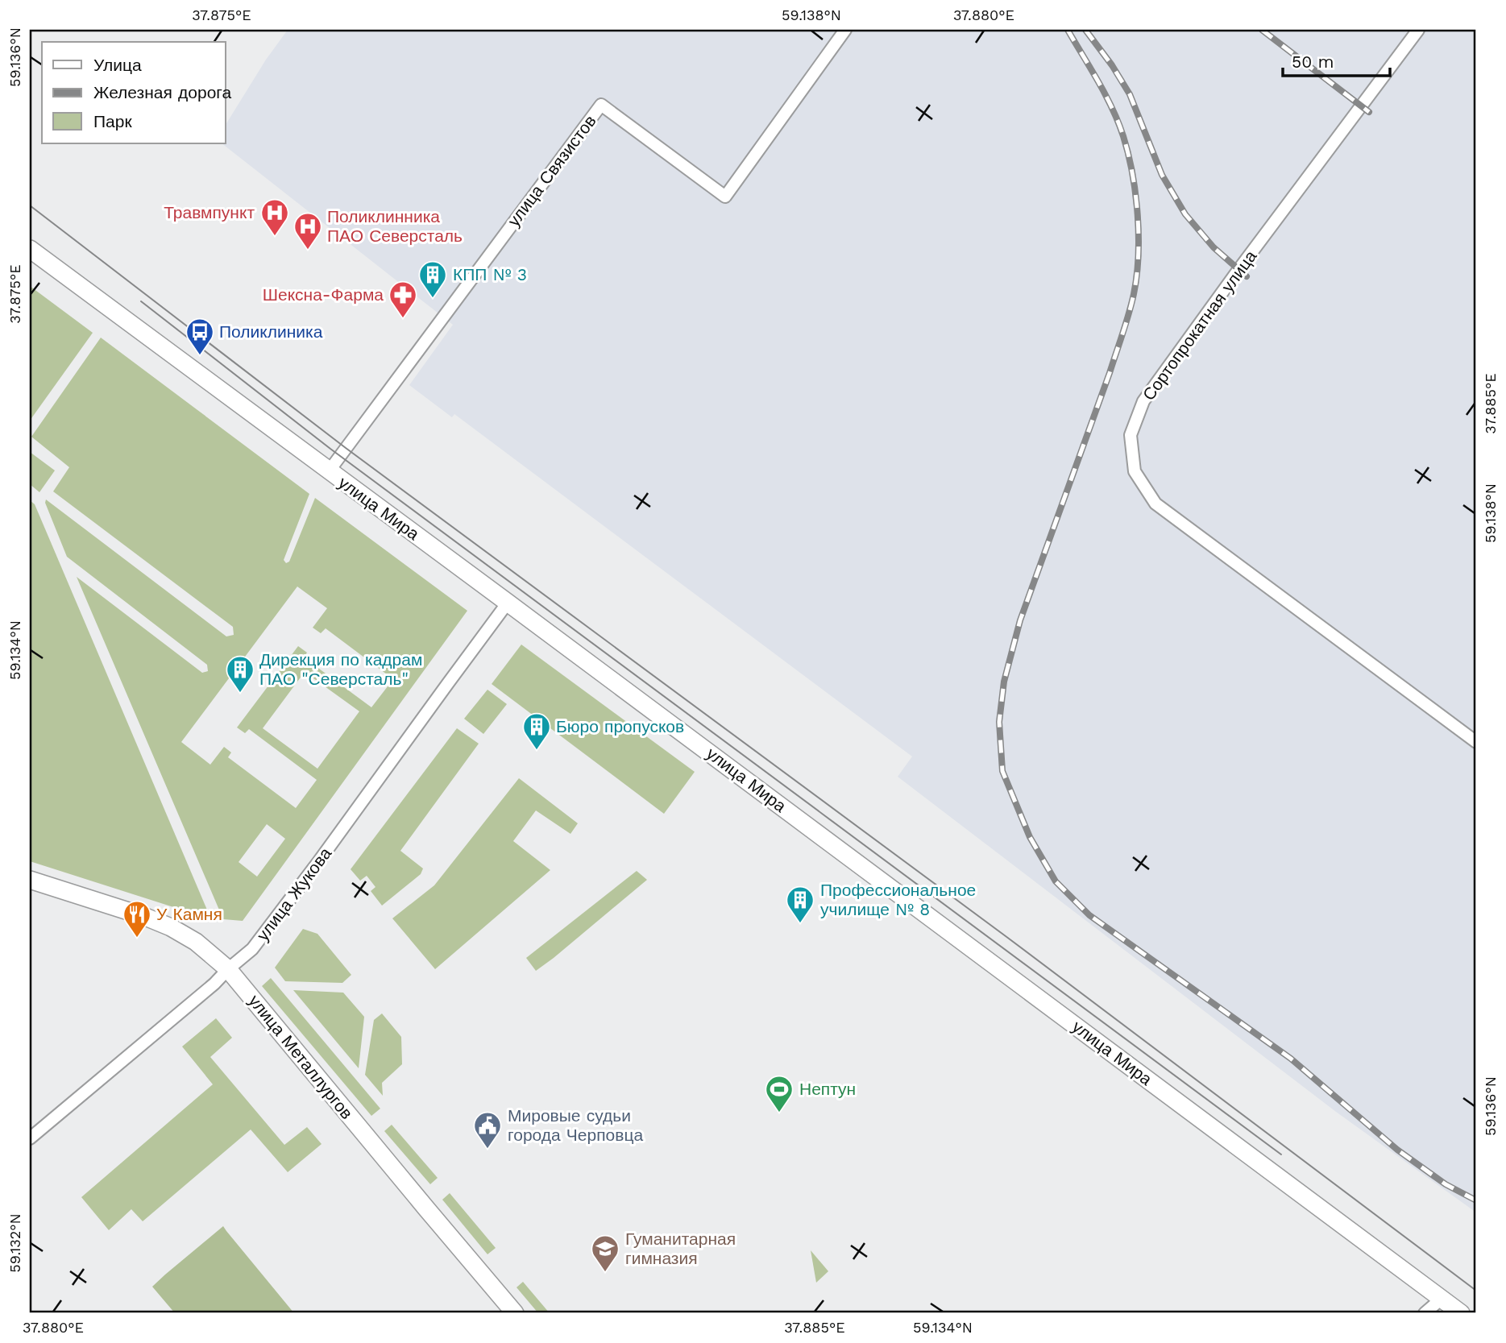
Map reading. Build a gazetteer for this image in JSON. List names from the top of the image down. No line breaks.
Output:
{"streets":{"main road":["улица Мира","улица Металлургов"],"street":["улица Связистов","Сортопрокатная улица","улица Жукова"]},"crossings":[["улица Связистов","улица Мира"],["улица Мира","улица Жукова"],["улица Жукова","улица Металлургов"]],"places":{"hospital":["Травмпункт","Поликлинника ПАО Северсталь"],"building":["КПП № 3","Дирекция по кадрам ПАО \"Северсталь\"","Бюро пропусков","Профессиональное училище № 8"],"pharmacy":["Шексна-Фарма"],"bus stop":["Поликлиника"],"restaurant":["У Камня"],"sports":["Нептун"],"public building":["Мировые судьи города Черповца"],"school or university":["Гуманитарная гимназия"]},"legend":["Улица","Железная дорога","Парк"],"scale_bar":"50 m","coordinates":["37.875°E","59.138°N","37.880°E","59.136°N","37.885°E","59.134°N","59.132°N"]}
